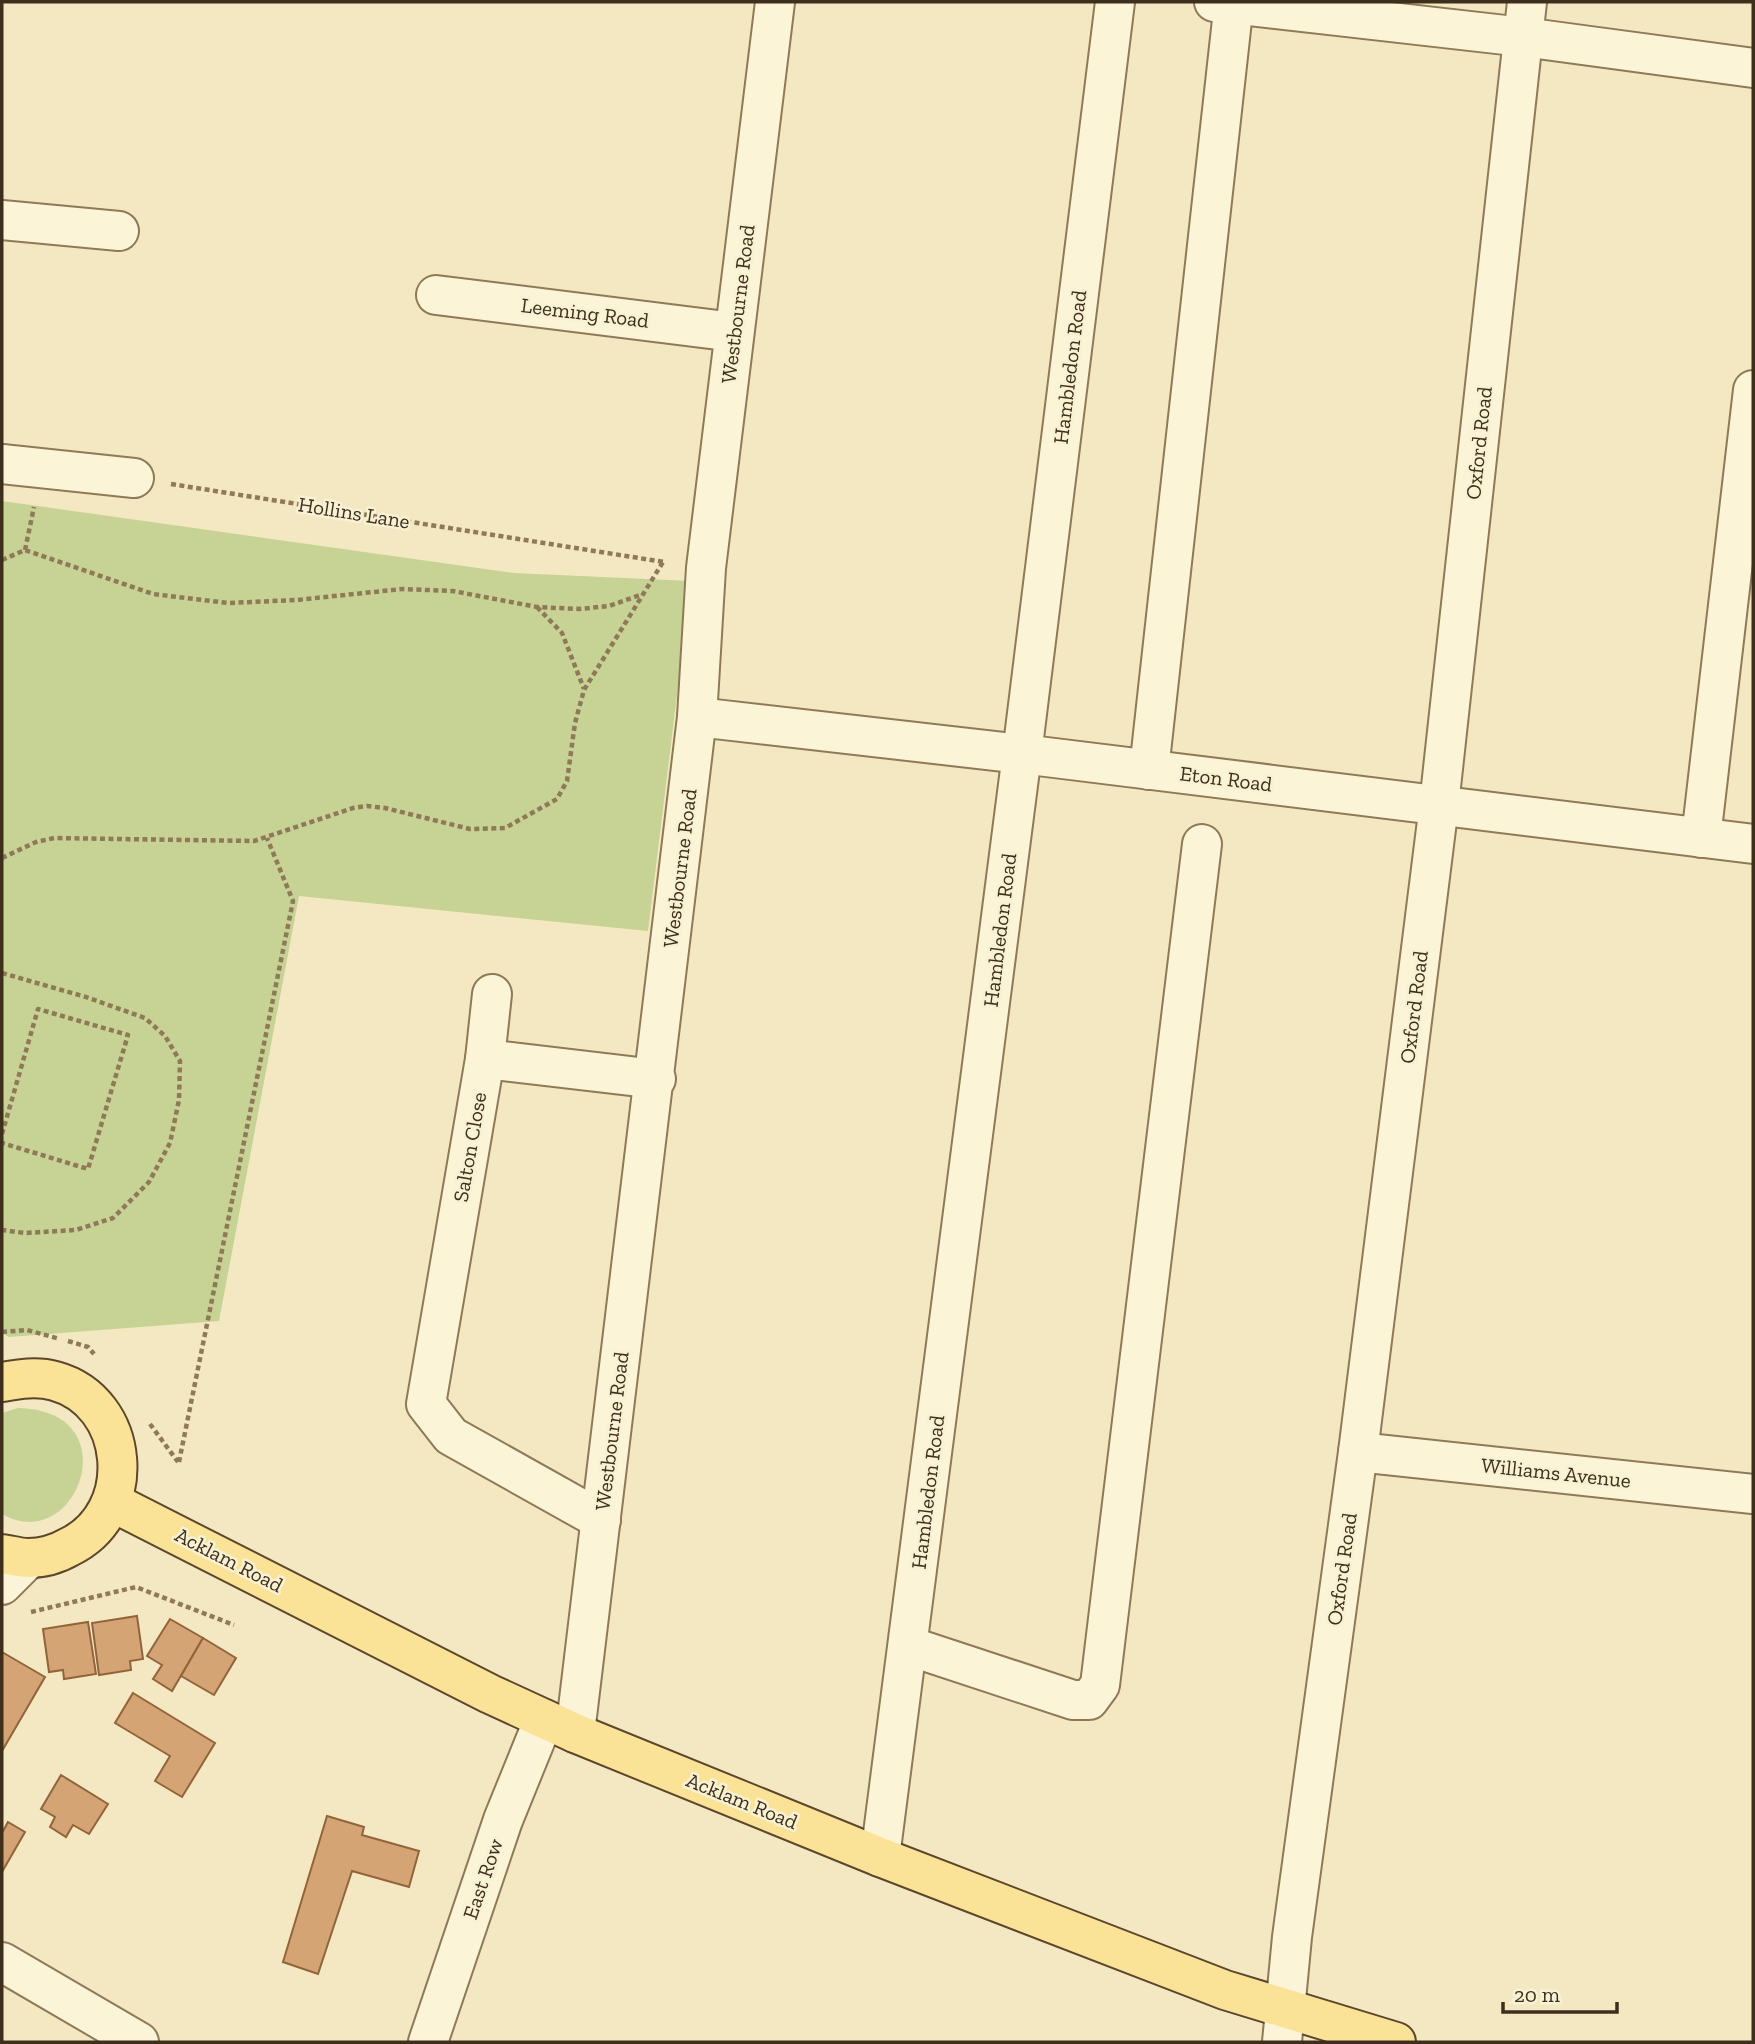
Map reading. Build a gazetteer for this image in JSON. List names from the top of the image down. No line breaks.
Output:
{"streets":{"main road":["Acklam Road"],"street":["Westbourne Road","Leeming Road","Hambledon Road","Oxford Road","Eton Road","Salton Close","Williams Avenue","East Row"],"path":["Hollins Lane"]},"crossings":[["Westbourne Road","Leeming Road"],["Westbourne Road","Hollins Lane"],["Westbourne Road","Eton Road"],["Westbourne Road","Salton Close"],["Westbourne Road","Acklam Road"],["Westbourne Road","East Row"],["Hambledon Road","Eton Road"],["Hambledon Road","Acklam Road"],["Oxford Road","Eton Road"],["Oxford Road","Williams Avenue"],["Oxford Road","Acklam Road"],["Acklam Road","East Row"]],"scale_bar":"20 m"}
